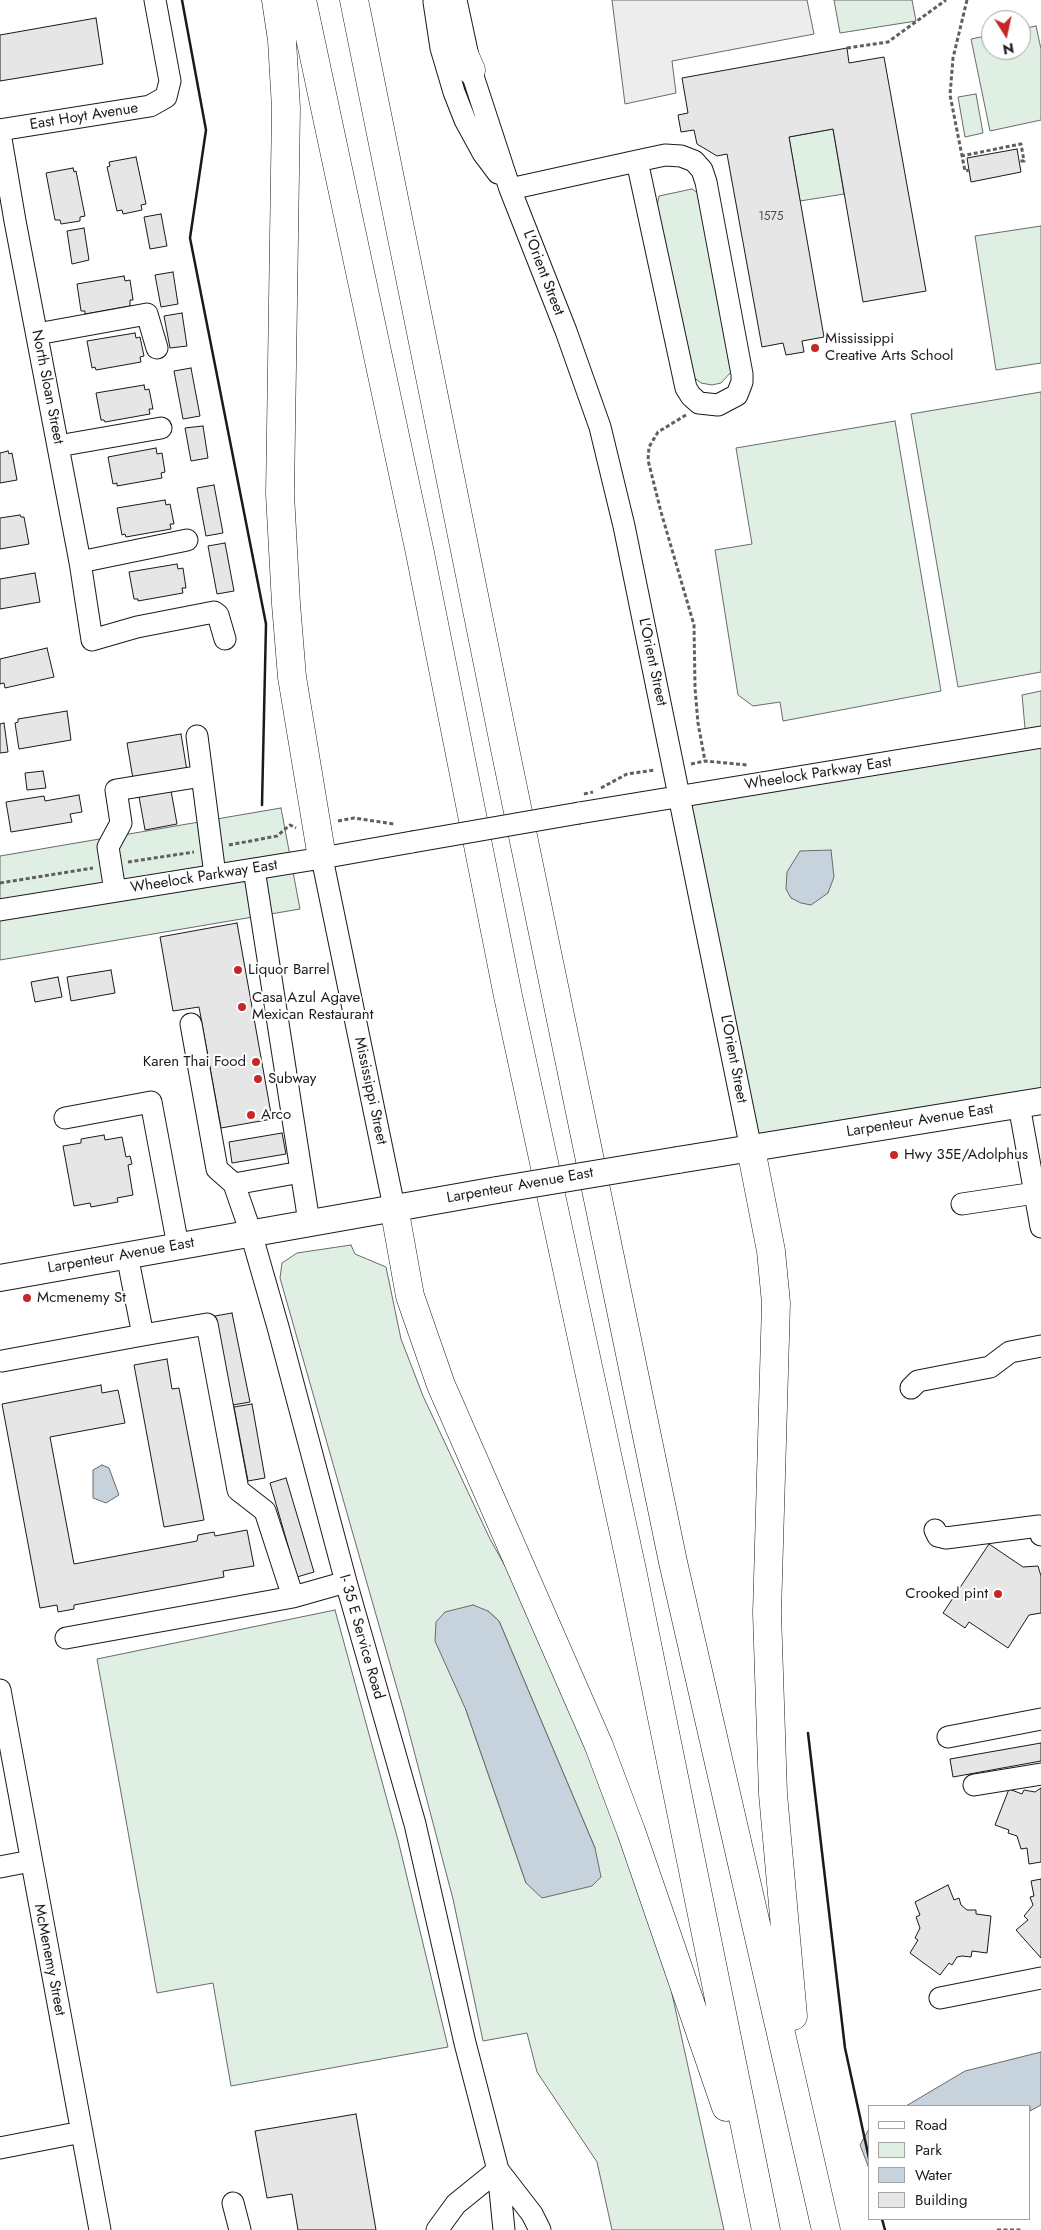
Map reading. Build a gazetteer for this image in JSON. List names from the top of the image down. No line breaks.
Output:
{"streets":{"main road":["Larpenteur Avenue East"],"street":["East Hoyt Avenue","L'Orient Street","North Sloan Street","Wheelock Parkway East","Mississippi Street","I- 35 E Service Road","McMenemy Street"]},"crossings":[["East Hoyt Avenue","North Sloan Street"],["L'Orient Street","Wheelock Parkway East"],["L'Orient Street","Larpenteur Avenue East"],["Wheelock Parkway East","Mississippi Street"],["Mississippi Street","Larpenteur Avenue East"],["Larpenteur Avenue East","I- 35 E Service Road"]],"places":["Mississippi Creative Arts School","Liquor Barrel","Casa Azul Agave Mexican Restaurant","Karen Thai Food","Subway","Arco","Hwy 35E/Adolphus","Mcmenemy St","Crooked pint"],"house_numbers":["1575"],"legend":["Road","Park","Water","Building"],"north":"bottom"}
